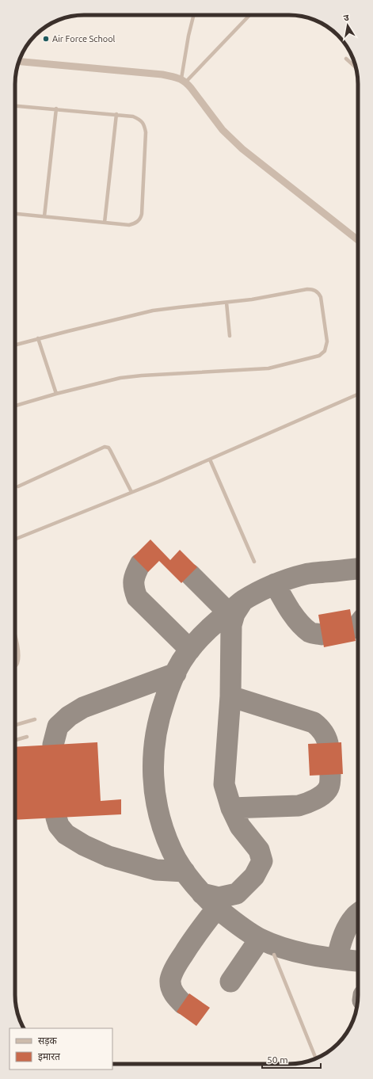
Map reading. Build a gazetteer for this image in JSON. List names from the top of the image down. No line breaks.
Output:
{"places":["Air Force School"],"legend":["सड़क","इमारत"],"scale_bar":"50 m","north":"top"}
